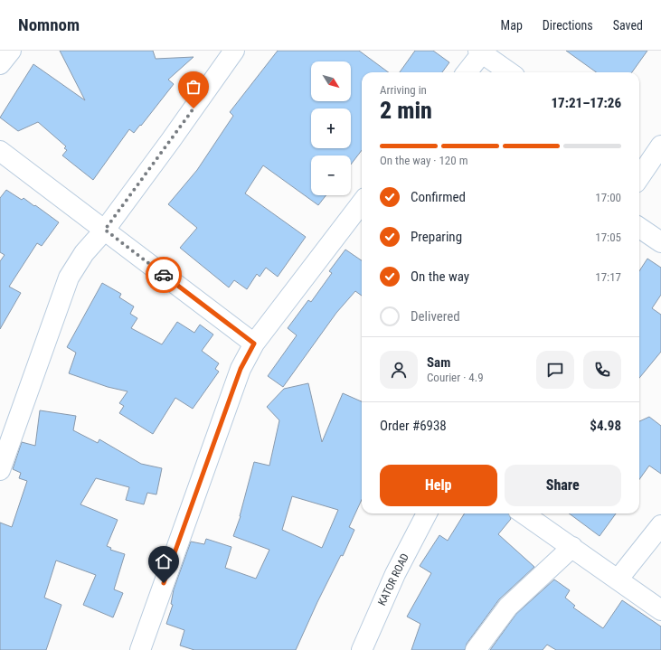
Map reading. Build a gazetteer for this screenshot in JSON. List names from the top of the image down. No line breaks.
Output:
{"streets":{"street":["KATOR ROAD"]},"north":"bottom right","page":{"header":"Nomnom","nav":["Map","Directions","Saved"],"map_buttons":["+","−"],"heading":["2 min","Arriving in","17:21–17:26"],"panel":["Sam","Courier · 4.9","Order #6938","$4.98"],"bar":"On the way · 120 m","list":[["Confirmed","17:00"],["Preparing","17:05"],["On the way","17:17"],"Delivered"],"buttons":["Help","Share"]}}
